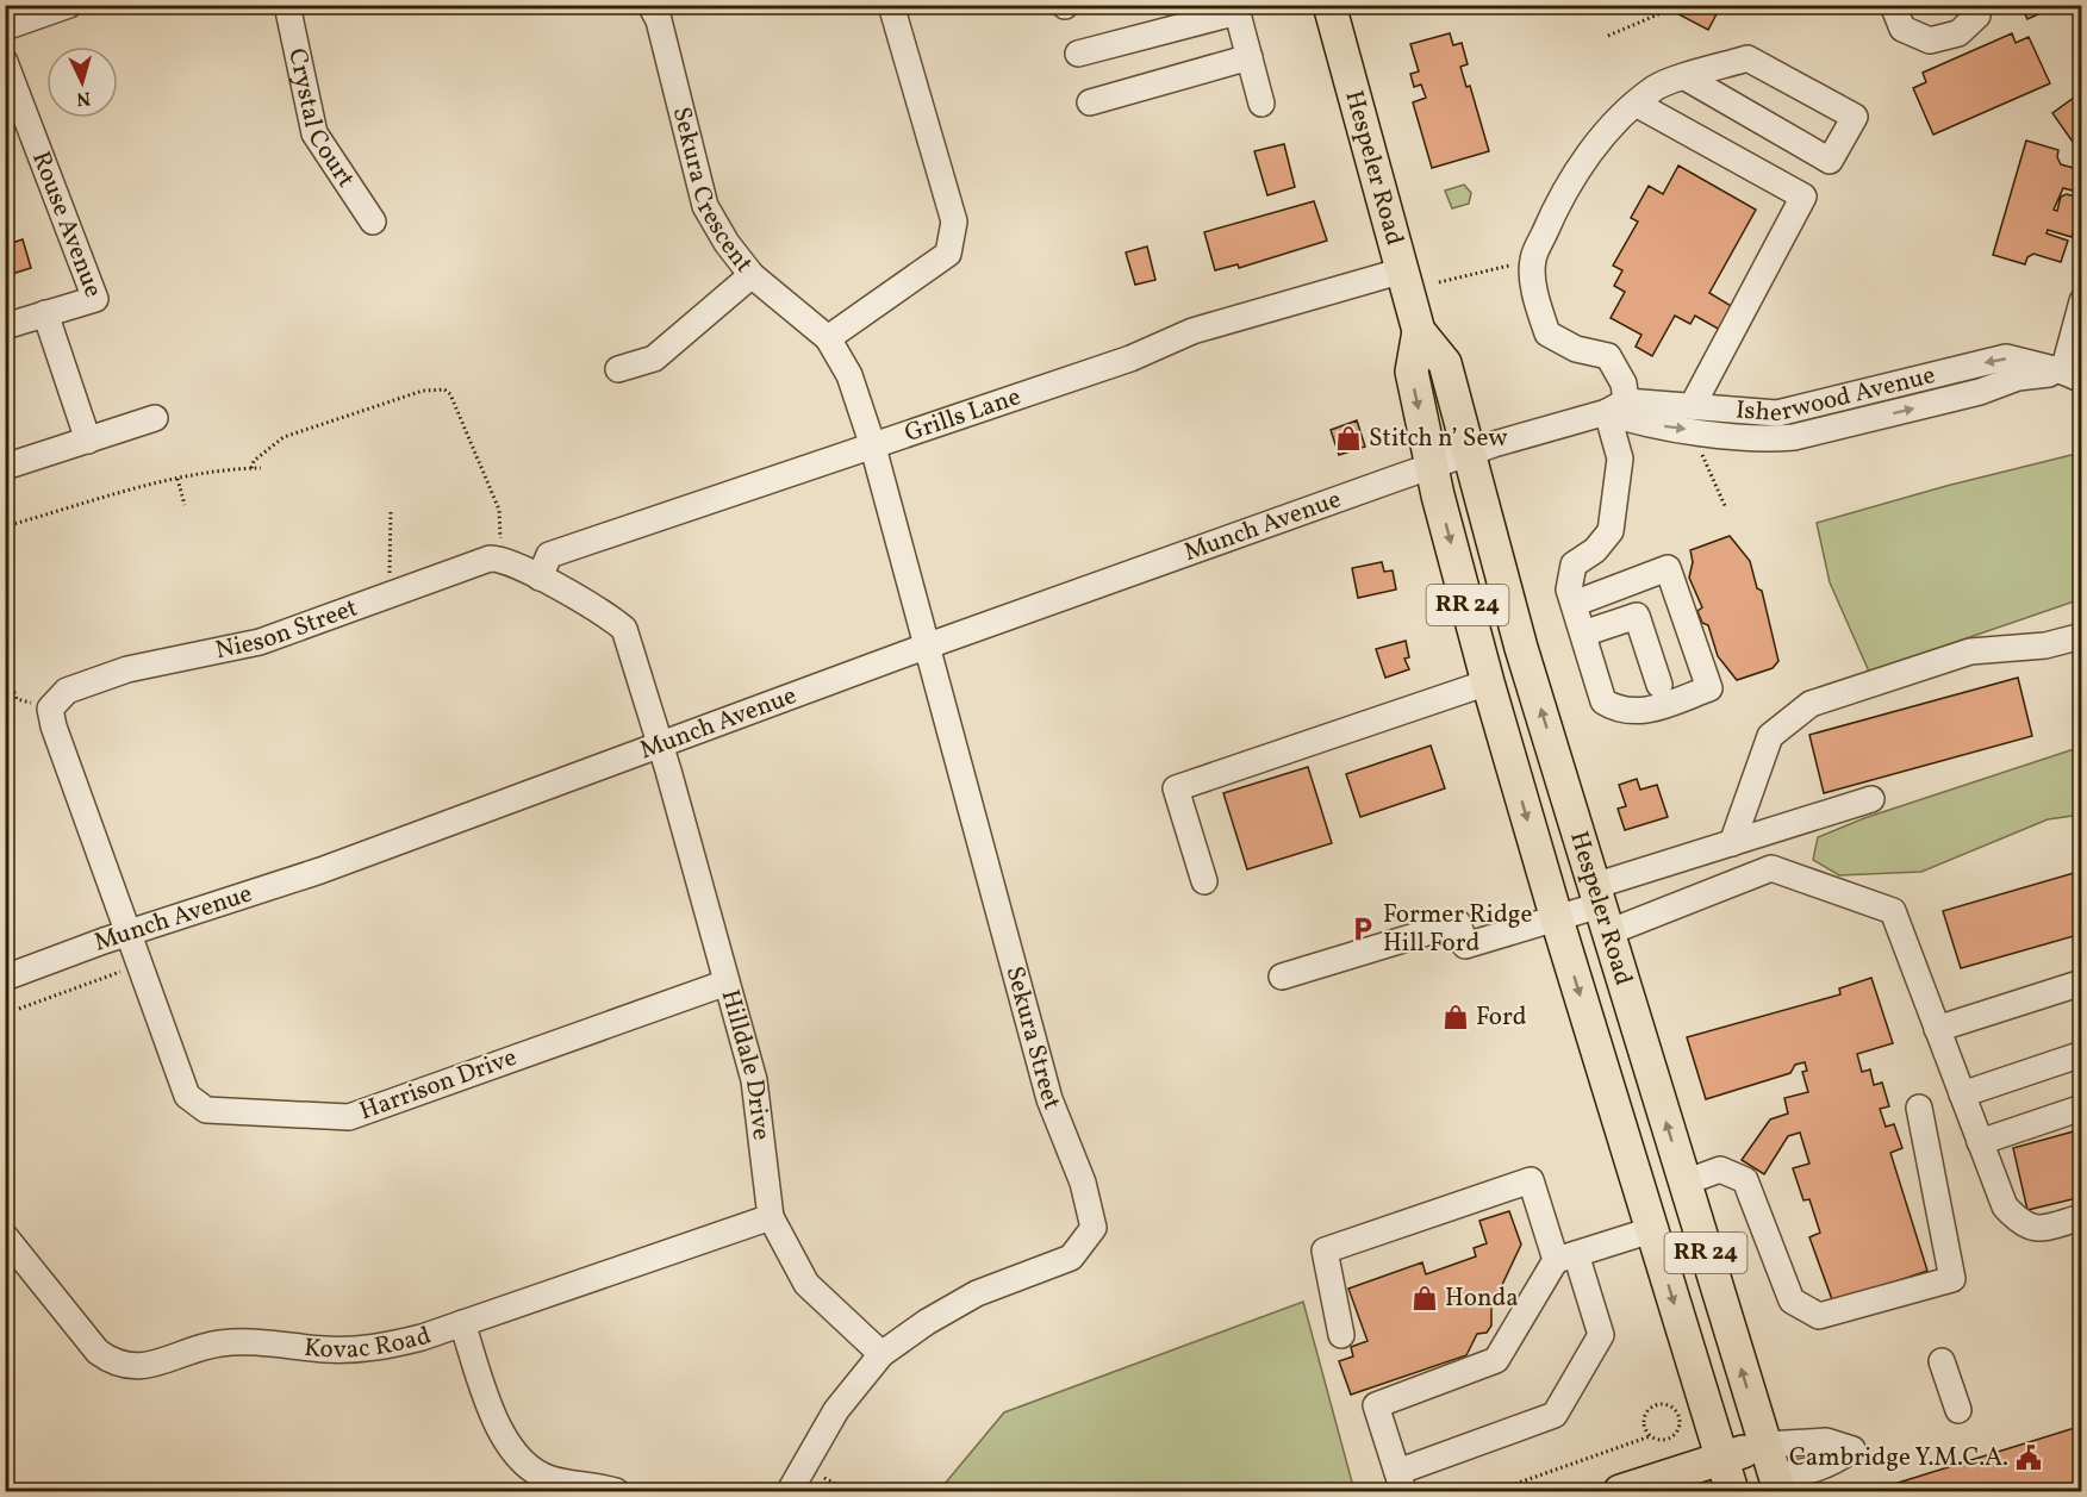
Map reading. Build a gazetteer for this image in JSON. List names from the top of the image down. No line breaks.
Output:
{"streets":{"main road":["Hespeler Road","RR 24"],"street":["Crystal Court","Sekura Crescent","Rouse Avenue","Isherwood Avenue","Grills Lane","Munch Avenue","Nieson Street","Sekura Street","Hilldale Drive","Harrison Drive","Kovac Road"]},"crossings":[["Hespeler Road","Isherwood Avenue"],["Hespeler Road","Grills Lane"],["Hespeler Road","Munch Avenue"],["Sekura Crescent","Grills Lane"],["Sekura Crescent","Sekura Street"],["Isherwood Avenue","Munch Avenue"],["Grills Lane","Sekura Street"],["Munch Avenue","Sekura Street"],["Munch Avenue","Hilldale Drive"],["Munch Avenue","Harrison Drive"],["Sekura Street","Hilldale Drive"],["Hilldale Drive","Harrison Drive"],["Hilldale Drive","Kovac Road"]],"places":{"shop":["Stitch n’ Sew","Ford","Honda"],"parking":["Former Ridge Hill Ford"],"public building":["Cambridge Y.M.C.A."]},"north":"bottom"}
